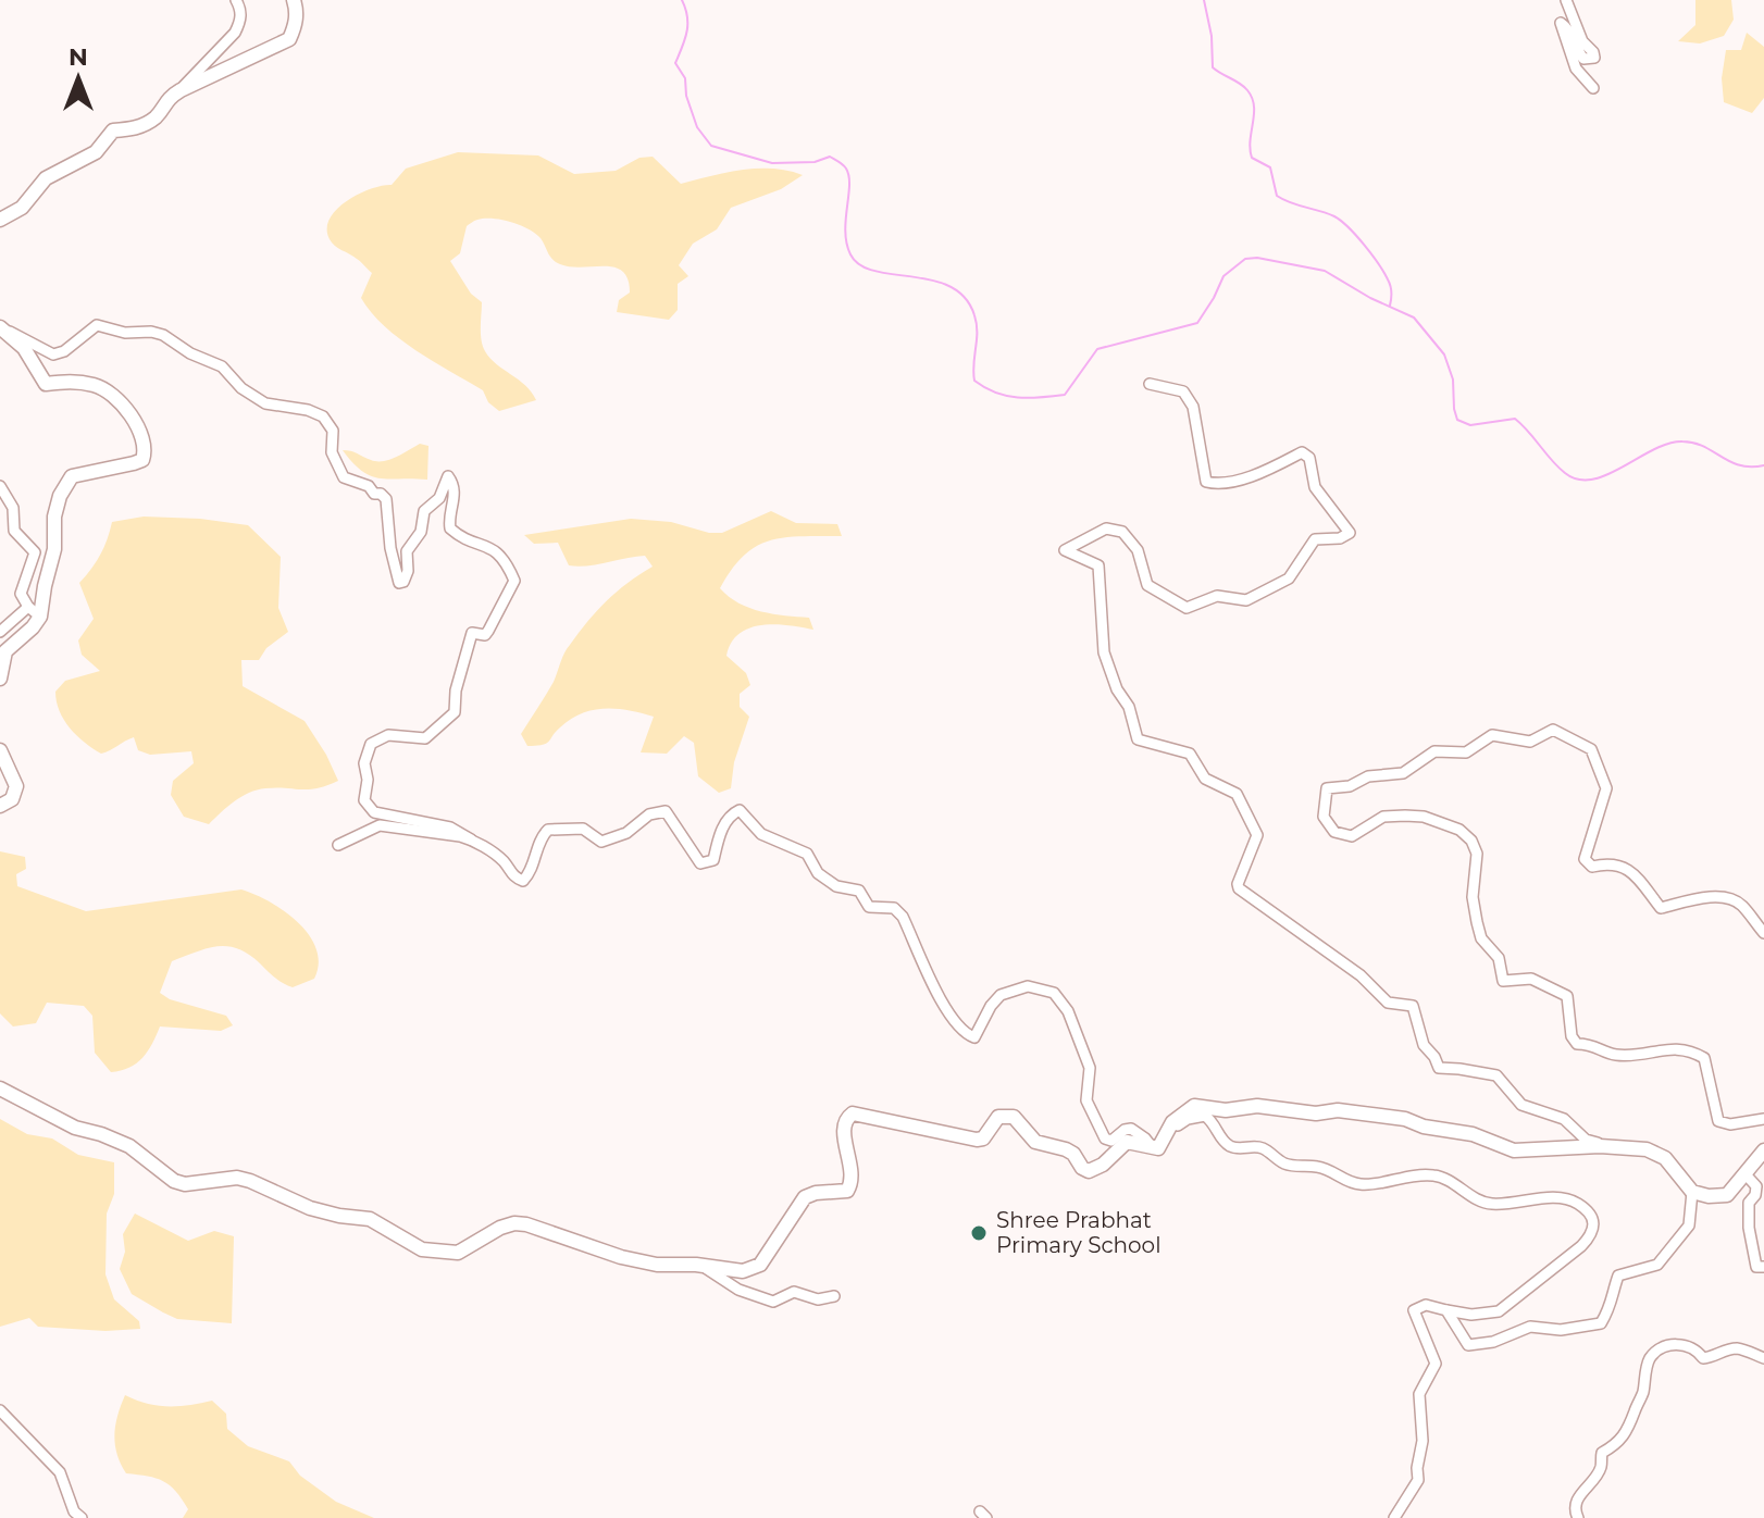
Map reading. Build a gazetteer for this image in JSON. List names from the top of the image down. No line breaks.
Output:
{"places":["Shree Prabhat Primary School"],"north":"top"}
